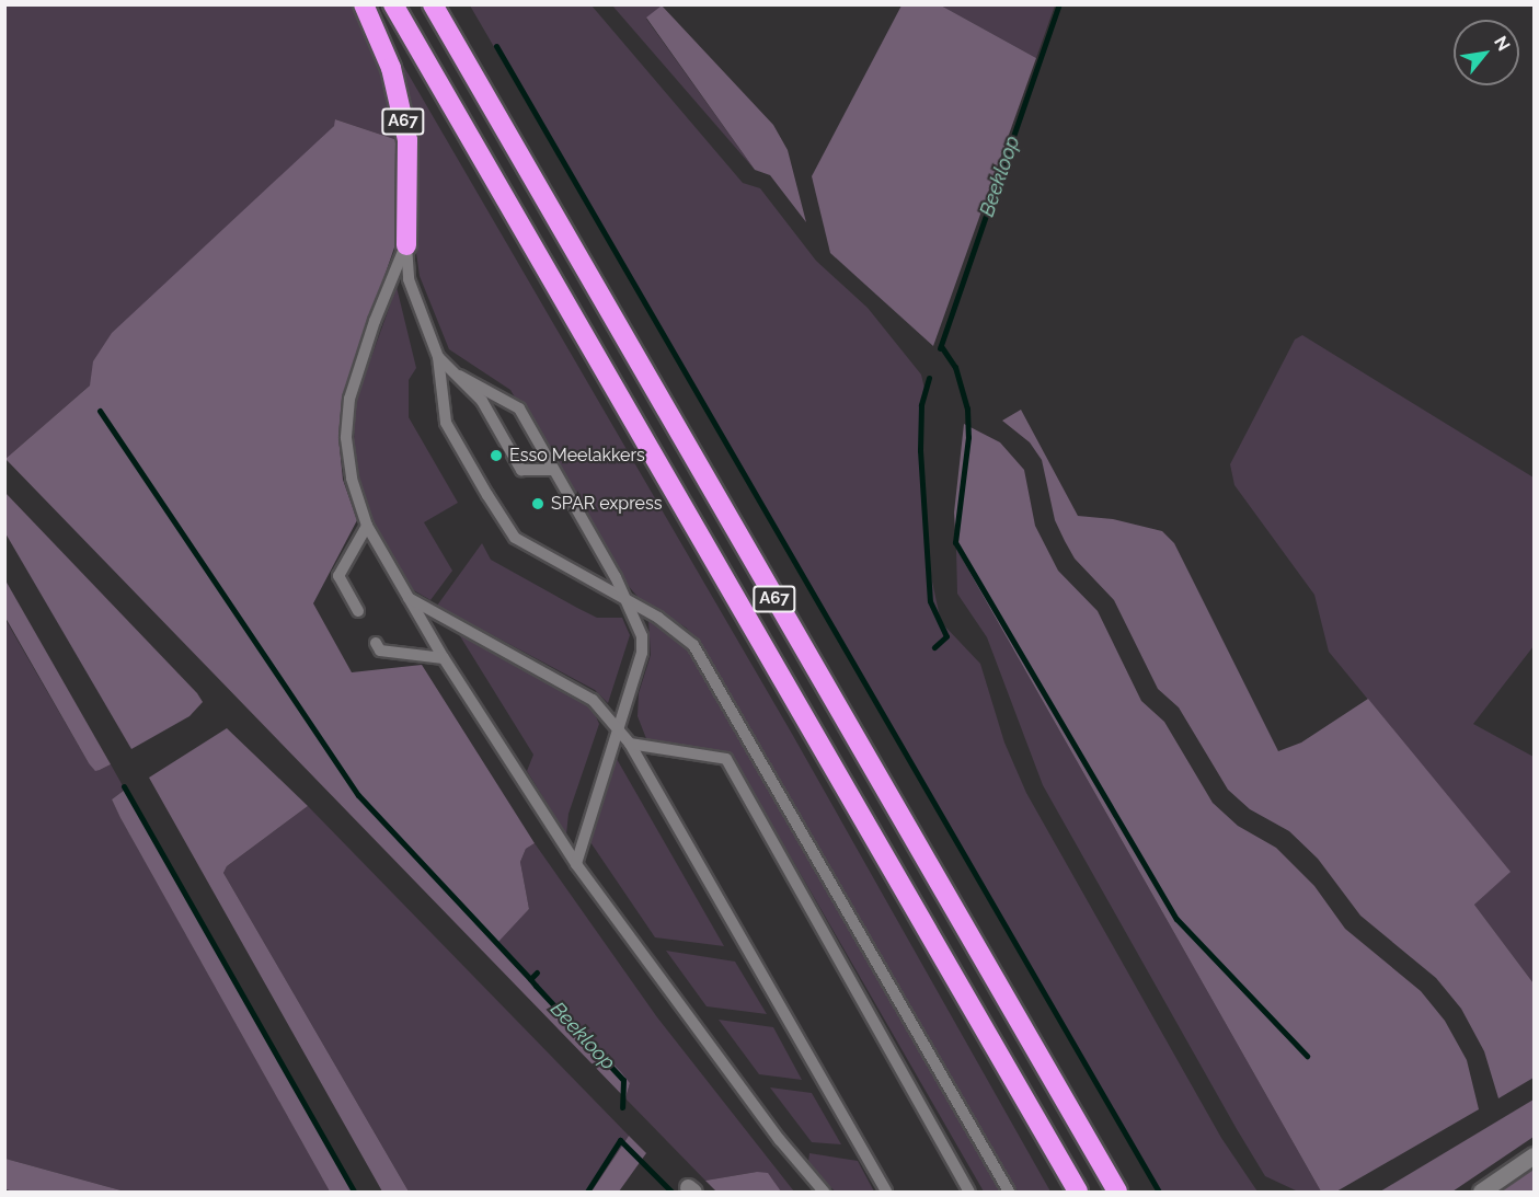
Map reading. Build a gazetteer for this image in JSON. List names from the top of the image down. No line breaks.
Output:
{"streets":{"highway":["A67"]},"water":["Beekloop"],"places":["Esso Meelakkers","SPAR express"],"north":"top right"}
